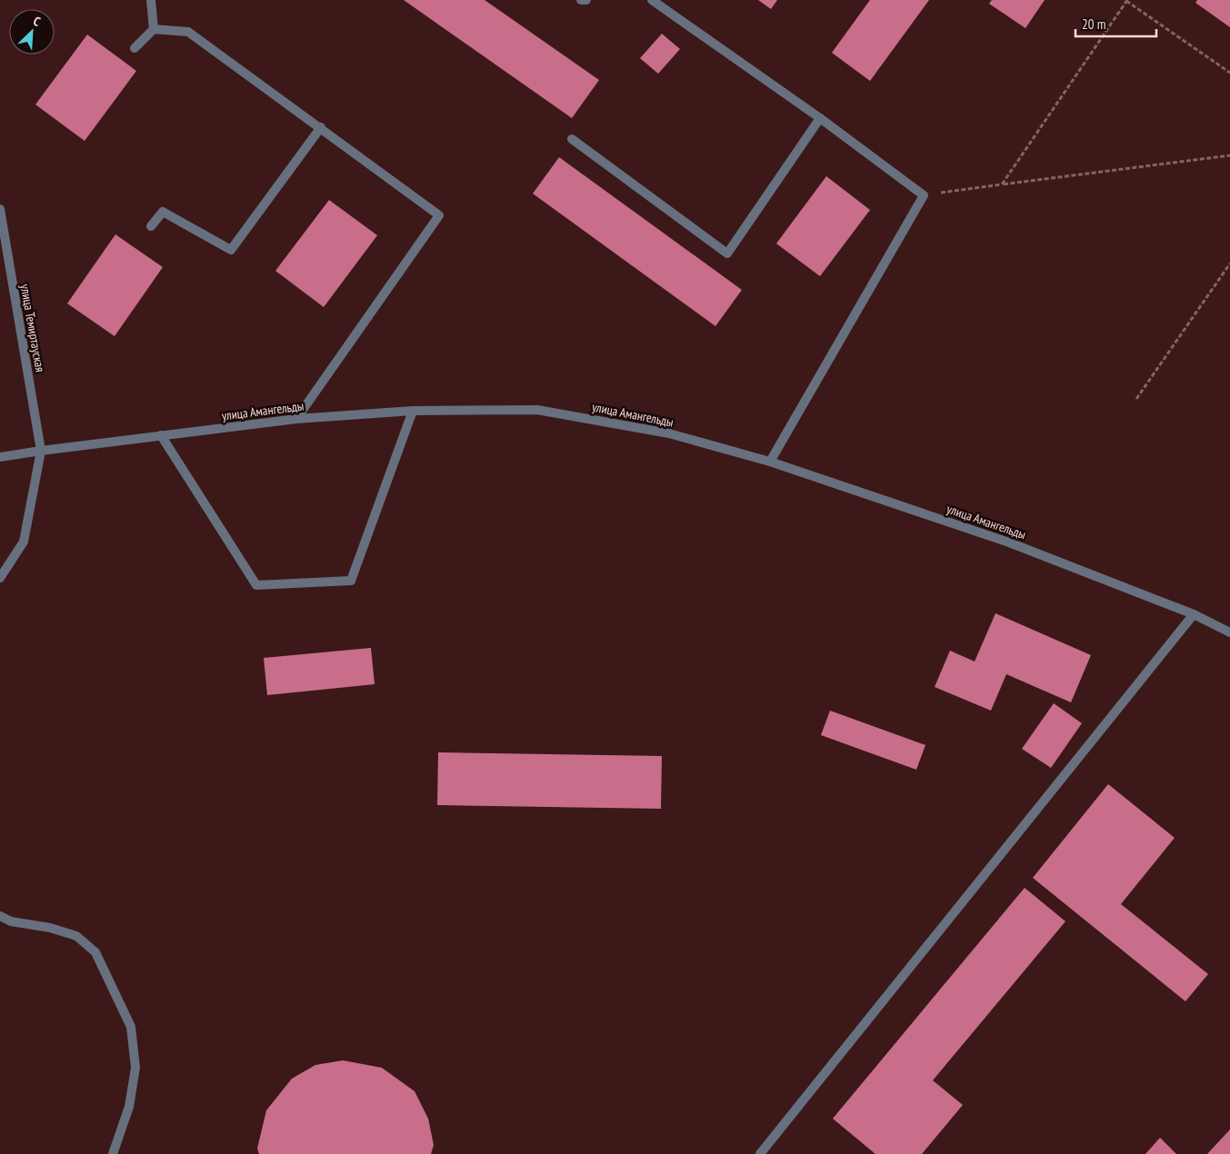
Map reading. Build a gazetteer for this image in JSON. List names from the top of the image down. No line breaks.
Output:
{"streets":{"street":["улица Темиртауская","улица Амангельды"]},"crossings":[["улица Темиртауская","улица Амангельды"]],"scale_bar":"20 m","north":"top right"}
